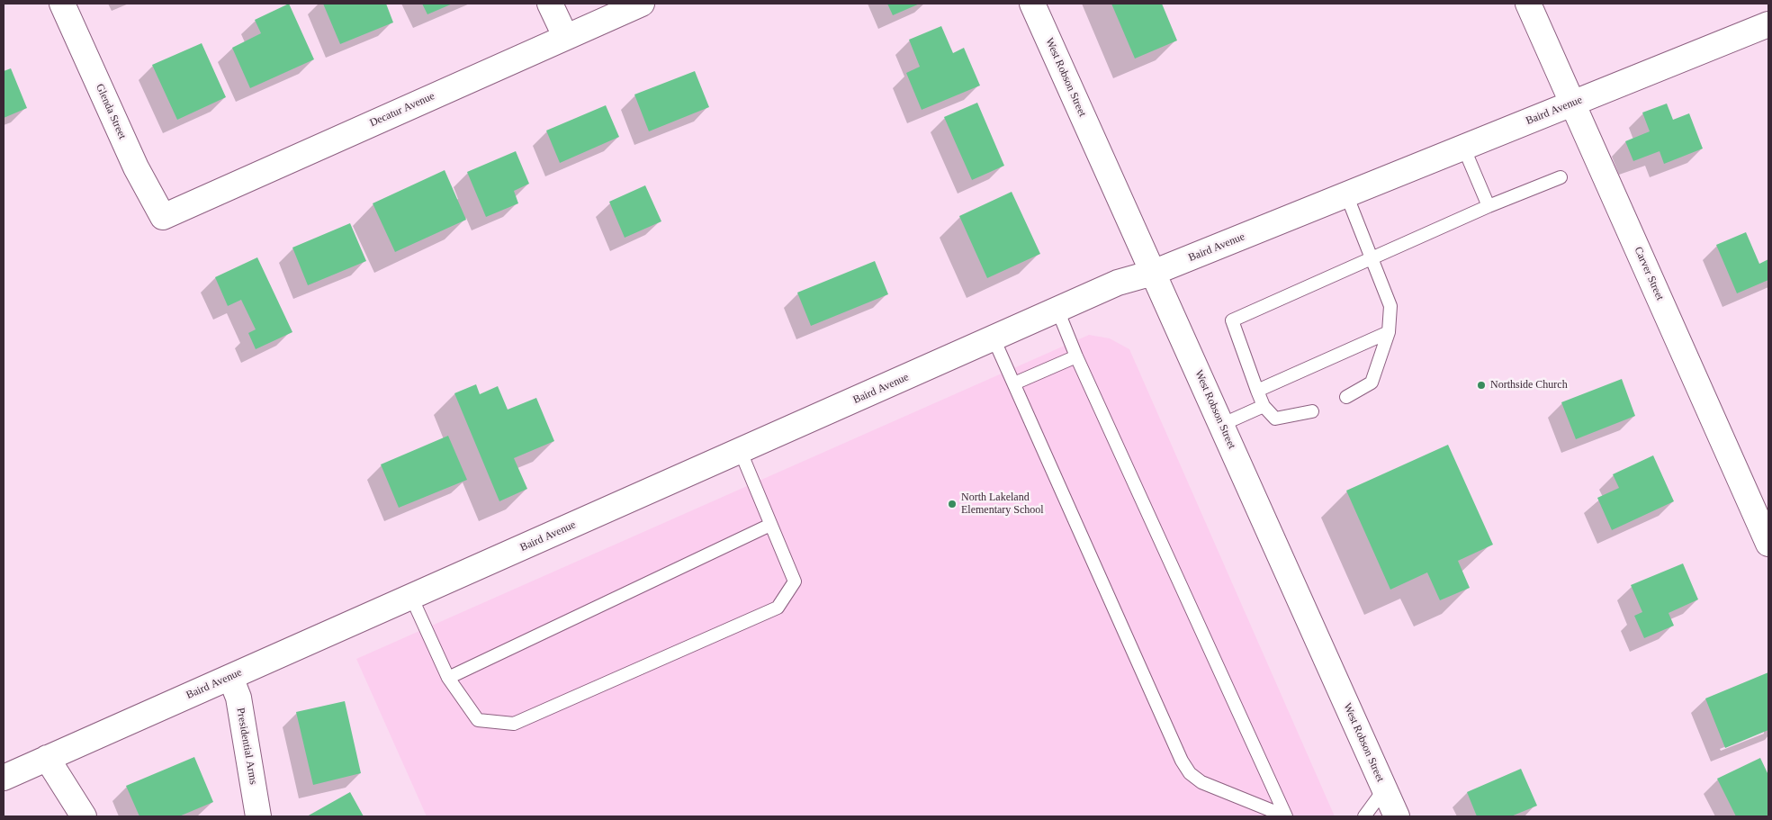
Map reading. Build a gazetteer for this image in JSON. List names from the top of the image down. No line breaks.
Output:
{"streets":{"street":["West Robson Street","Decatur Avenue","Baird Avenue","Glenda Street","Carver Street","Presidential Arms"]},"crossings":[["West Robson Street","Baird Avenue"],["Decatur Avenue","Glenda Street"],["Baird Avenue","Carver Street"],["Baird Avenue","Presidential Arms"]],"places":["Northside Church","North Lakeland Elementary School"]}
